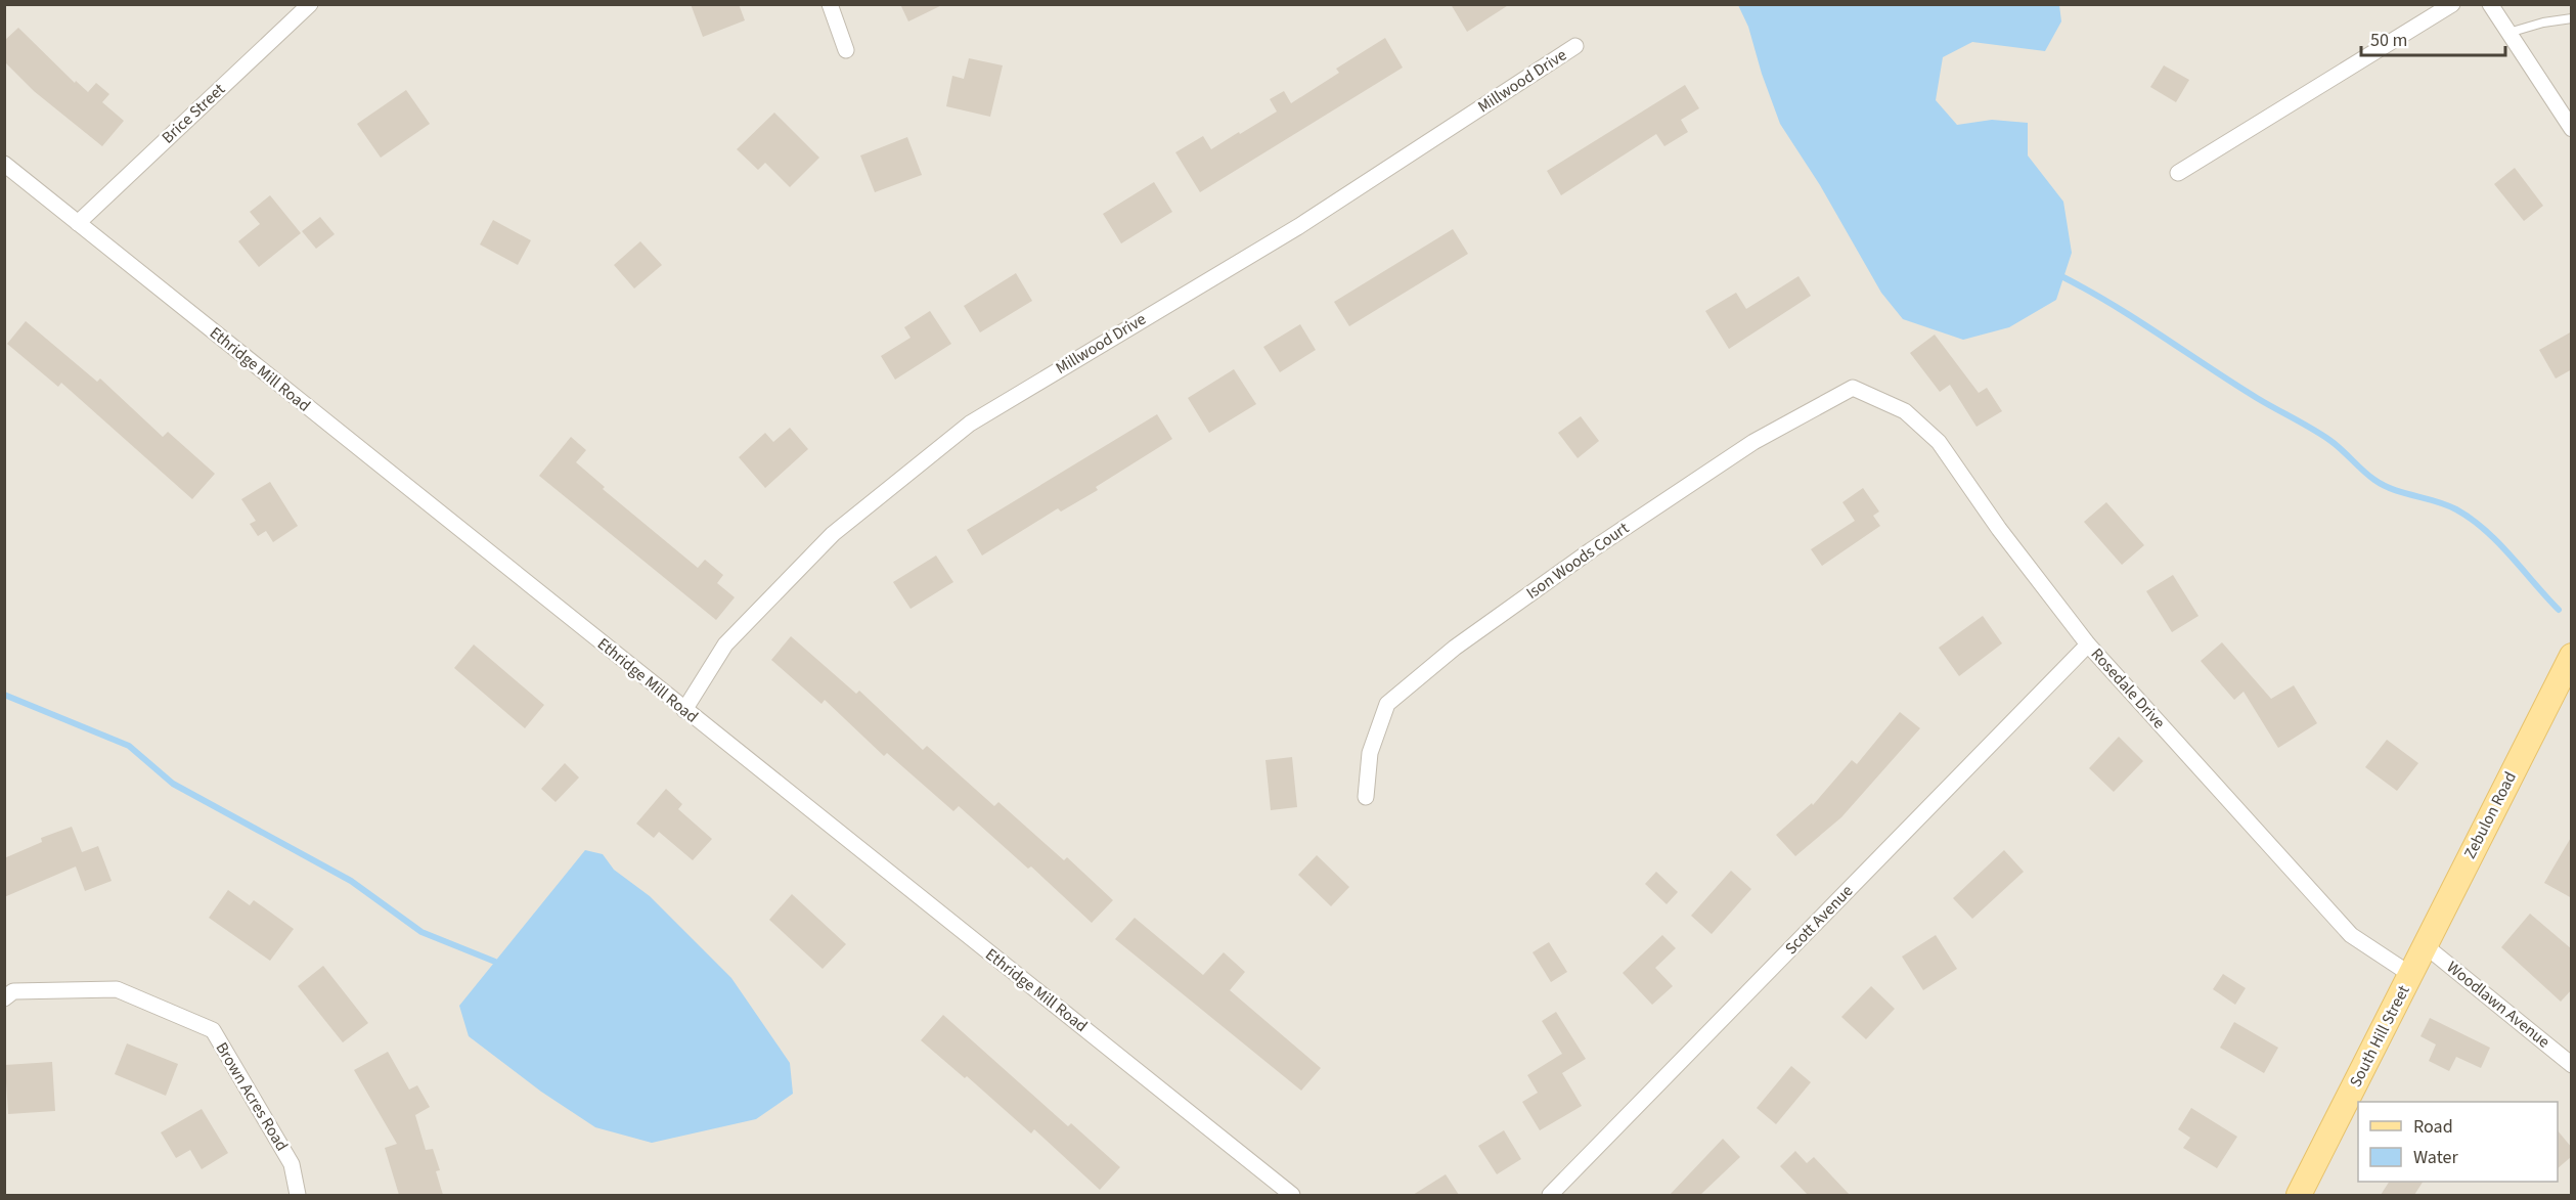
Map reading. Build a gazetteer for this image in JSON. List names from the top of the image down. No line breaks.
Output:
{"streets":{"main road":["Zebulon Road","South Hill Street"],"street":["Millwood Drive","Brice Street","Ethridge Mill Road","Ison Woods Court","Rosedale Drive","Scott Avenue","Woodlawn Avenue","Brown Acres Road"]},"crossings":[["Millwood Drive","Ethridge Mill Road"],["Brice Street","Ethridge Mill Road"],["Ison Woods Court","Rosedale Drive"],["Rosedale Drive","Zebulon Road"],["Rosedale Drive","Scott Avenue"],["Rosedale Drive","South Hill Street"],["Zebulon Road","Woodlawn Avenue"],["Zebulon Road","South Hill Street"]],"legend":["Road","Water"],"scale_bar":"50 m"}
